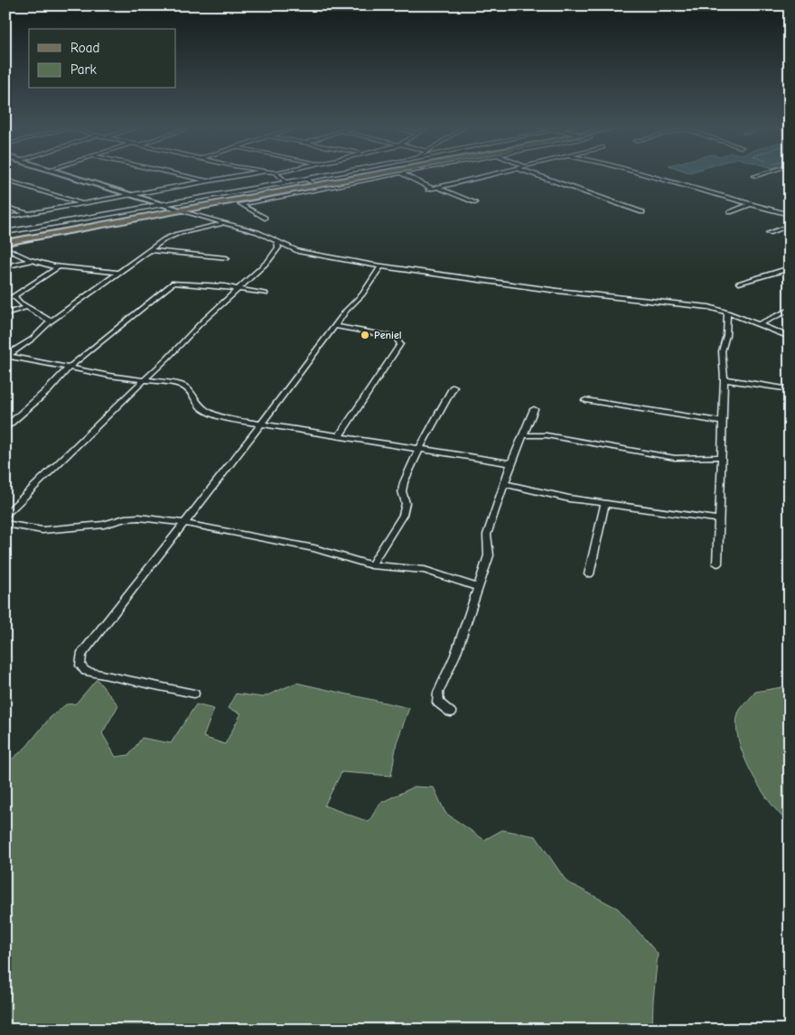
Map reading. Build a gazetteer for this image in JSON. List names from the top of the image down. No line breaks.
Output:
{"places":["Peniel"],"legend":["Road","Park"]}
